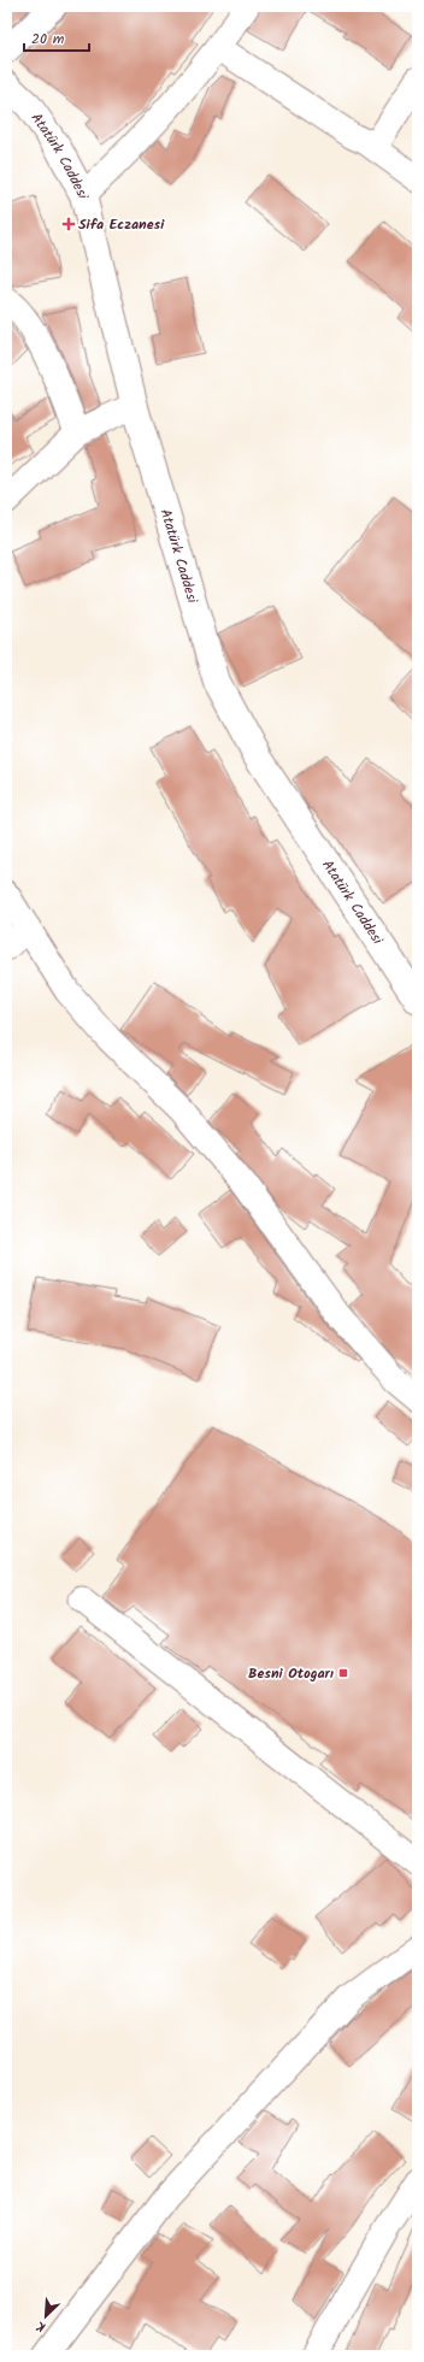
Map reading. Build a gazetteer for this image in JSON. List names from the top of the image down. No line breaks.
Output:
{"streets":{"main road":["Atatürk Caddesi"]},"places":{"health":["Sifa Eczanesi"],"transit":["Besni Otogarı"]},"scale_bar":"20 m","north":"bottom left"}
